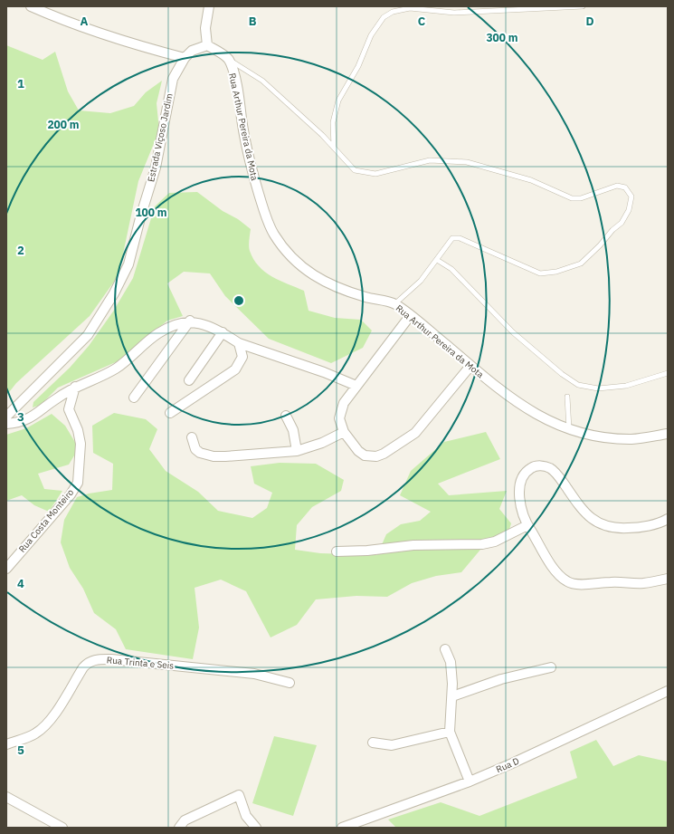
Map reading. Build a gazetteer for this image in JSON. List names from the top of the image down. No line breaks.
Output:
{"streets":{"street":["Rua Arthur Pereira da Mota","Estrada Viçoso Jardim","Rua Costa Monteiro","Rua Trinta e Seis","Rua D"]},"grid":{"columns":["A","B","C","D"],"rows":["1","2","3","4","5"]},"rings":["300 m","200 m","100 m"]}
